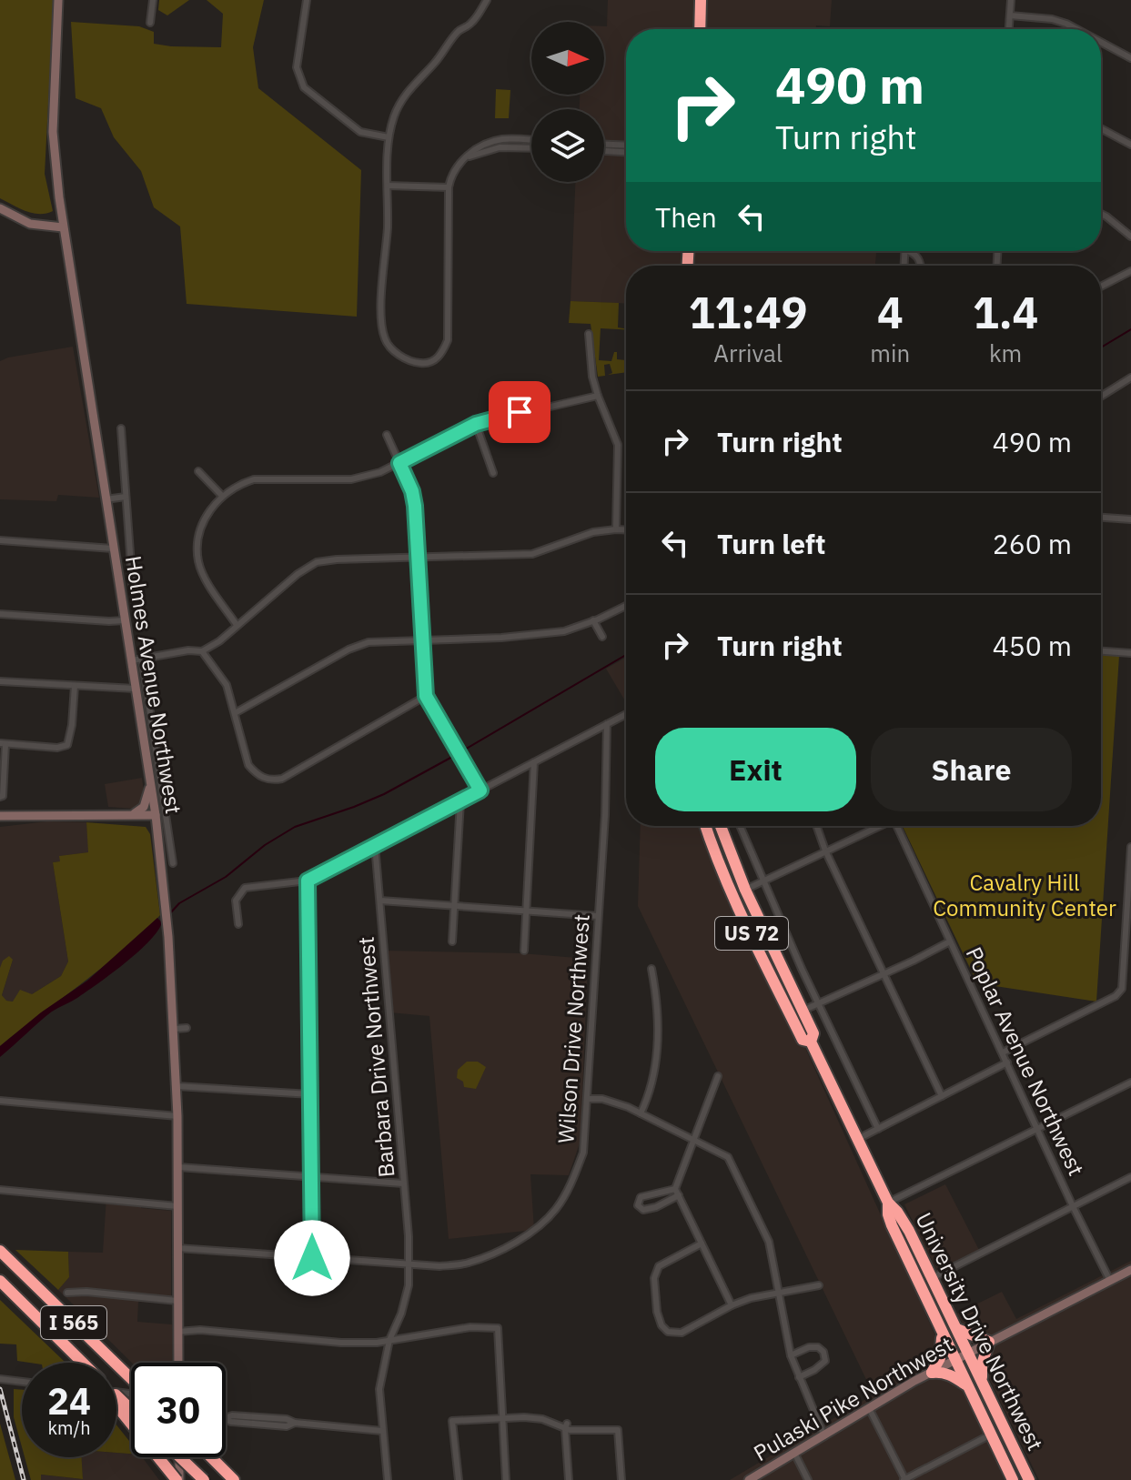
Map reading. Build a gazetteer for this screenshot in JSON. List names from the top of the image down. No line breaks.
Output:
{"streets":{"highway":["US 72","I 565","University Drive Northwest"],"main road":["Holmes Avenue Northwest","Pulaski Pike Northwest"],"street":["Wilson Drive Northwest","Barbara Drive Northwest","Poplar Avenue Northwest"]},"crossings":[["Holmes Avenue Northwest","Wilson Drive Northwest"],["Wilson Drive Northwest","Barbara Drive Northwest"],["Poplar Avenue Northwest","Pulaski Pike Northwest"],["University Drive Northwest","Pulaski Pike Northwest"]],"parks":["Cavalry Hill Community Center"],"north":"right","page":{"turn":["490 m","Turn right"],"then":"Then","eta":["11:49","Arrival","4","min","1.4","km"],"list":[{"name":"Turn right","value":"490 m"},{"name":"Turn left","value":"260 m"},{"name":"Turn right","value":"450 m"}],"buttons":["Exit","Share"],"speed":"24 km/h","limit":"30"}}
